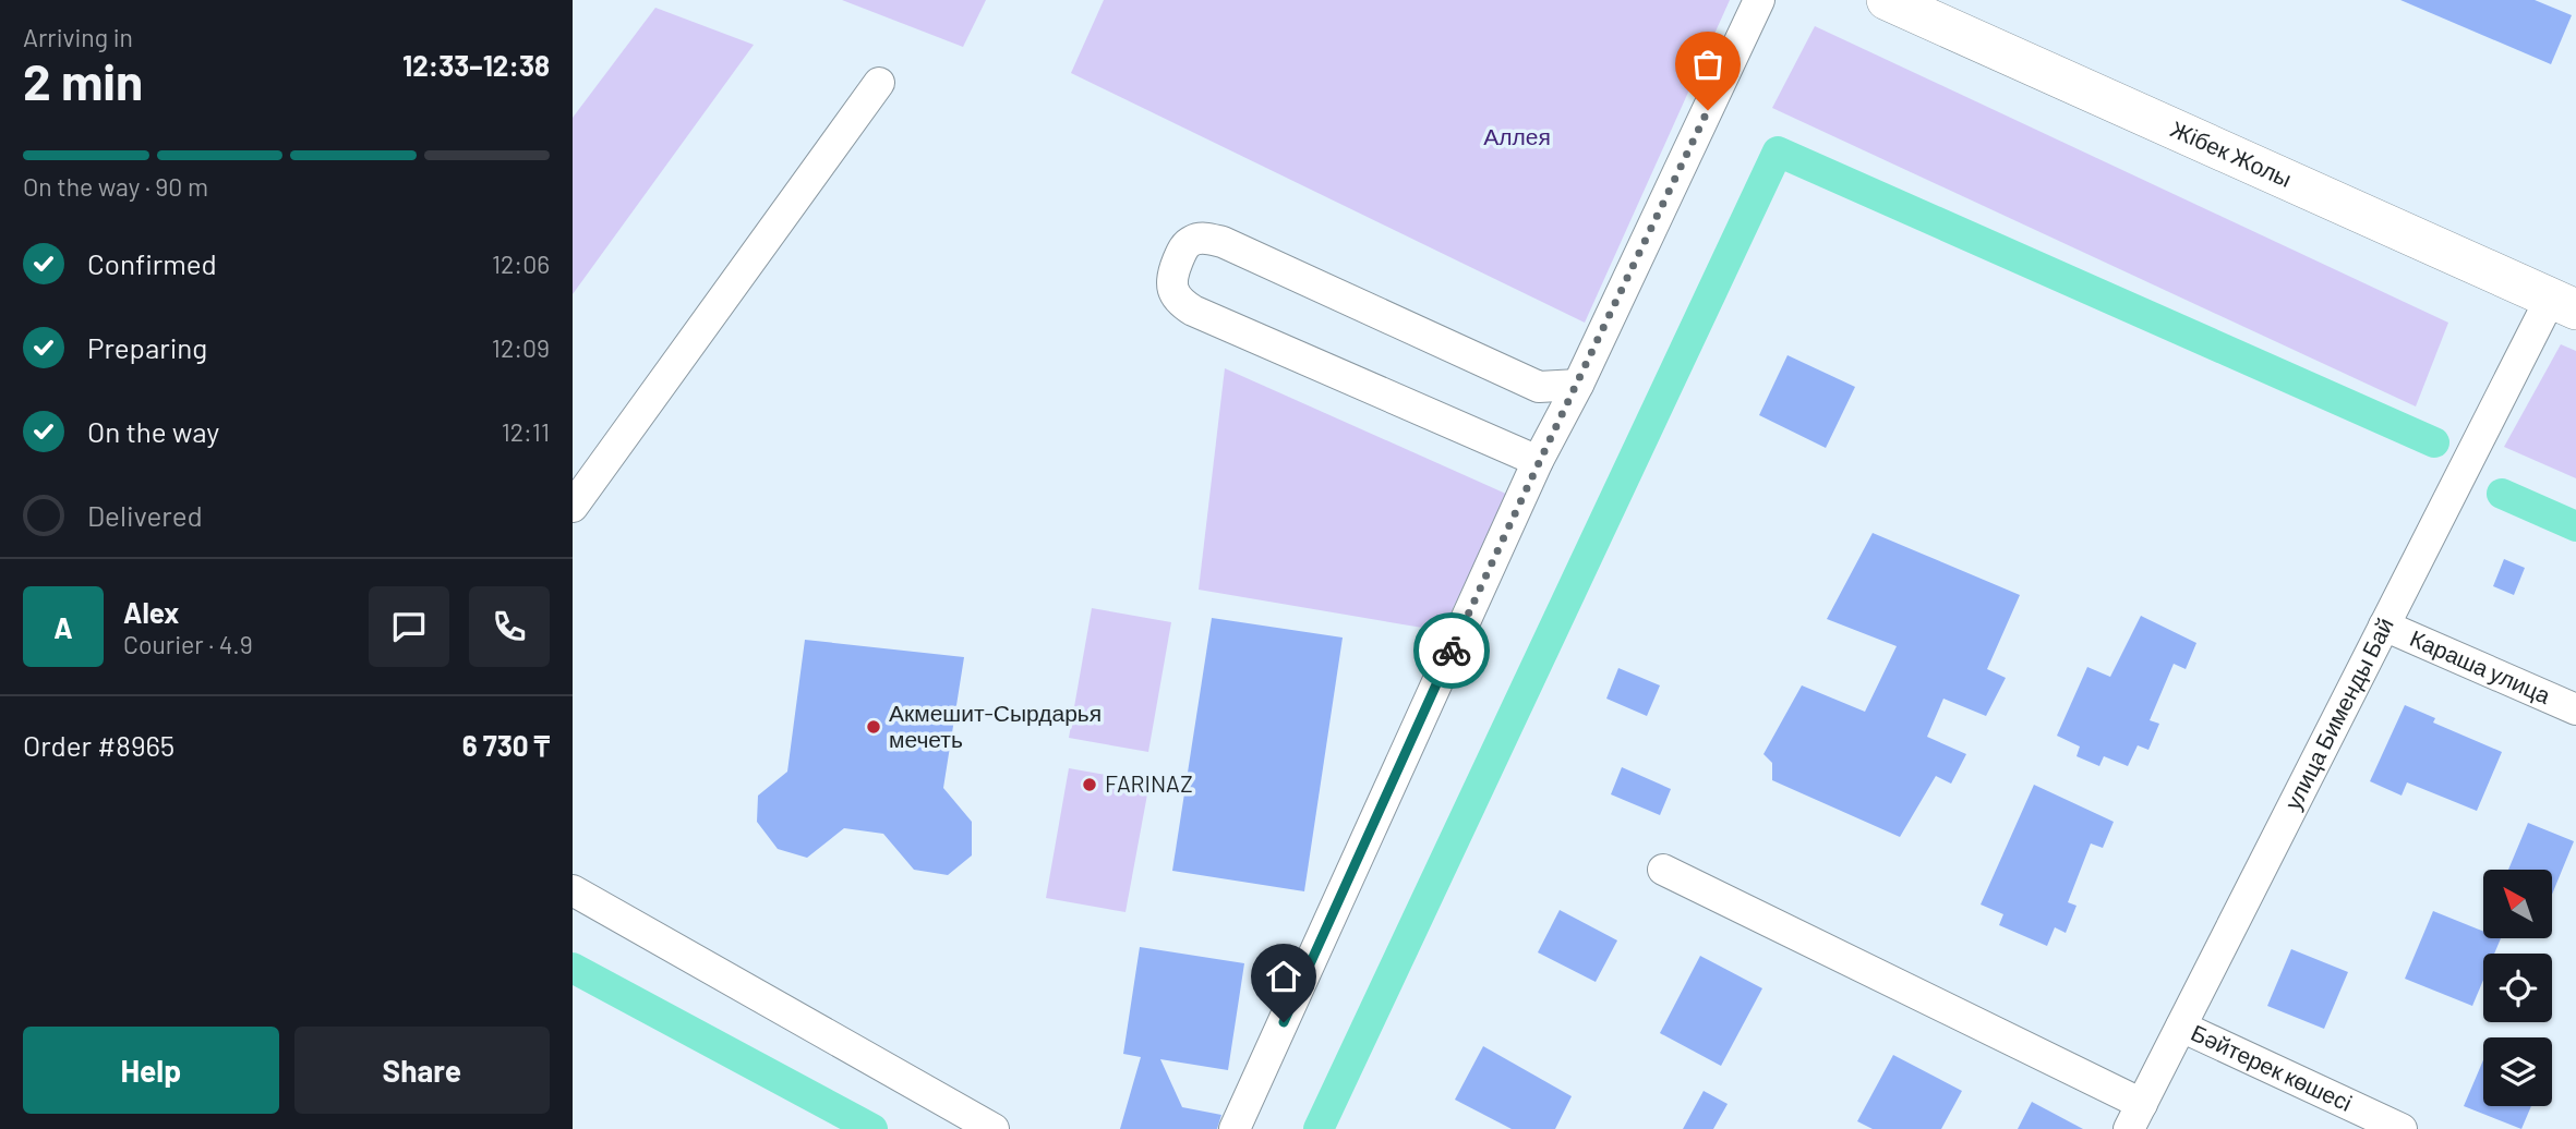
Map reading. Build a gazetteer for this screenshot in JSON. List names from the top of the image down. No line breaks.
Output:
{"streets":{"main road":["Жібек Жолы"],"street":["Караша улица","улица Бименды Бай","Бәйтерек көшесі"]},"crossings":[["Жібек Жолы","улица Бименды Бай"],["Караша улица","улица Бименды Бай"],["улица Бименды Бай","Бәйтерек көшесі"]],"parks":["Аллея"],"places":["Акмешит-Сырдарья мечеть","FARINAZ"],"north":"top left","page":{"heading":["2 min","Arriving in","12:33–12:38"],"panel":["Alex","Courier · 4.9","Order #8965","6 730 ₸"],"bar":"On the way · 90 m","list":[["Confirmed","12:06"],["Preparing","12:09"],["On the way","12:11"],"Delivered"],"round":"A","buttons":["Help","Share"]}}
